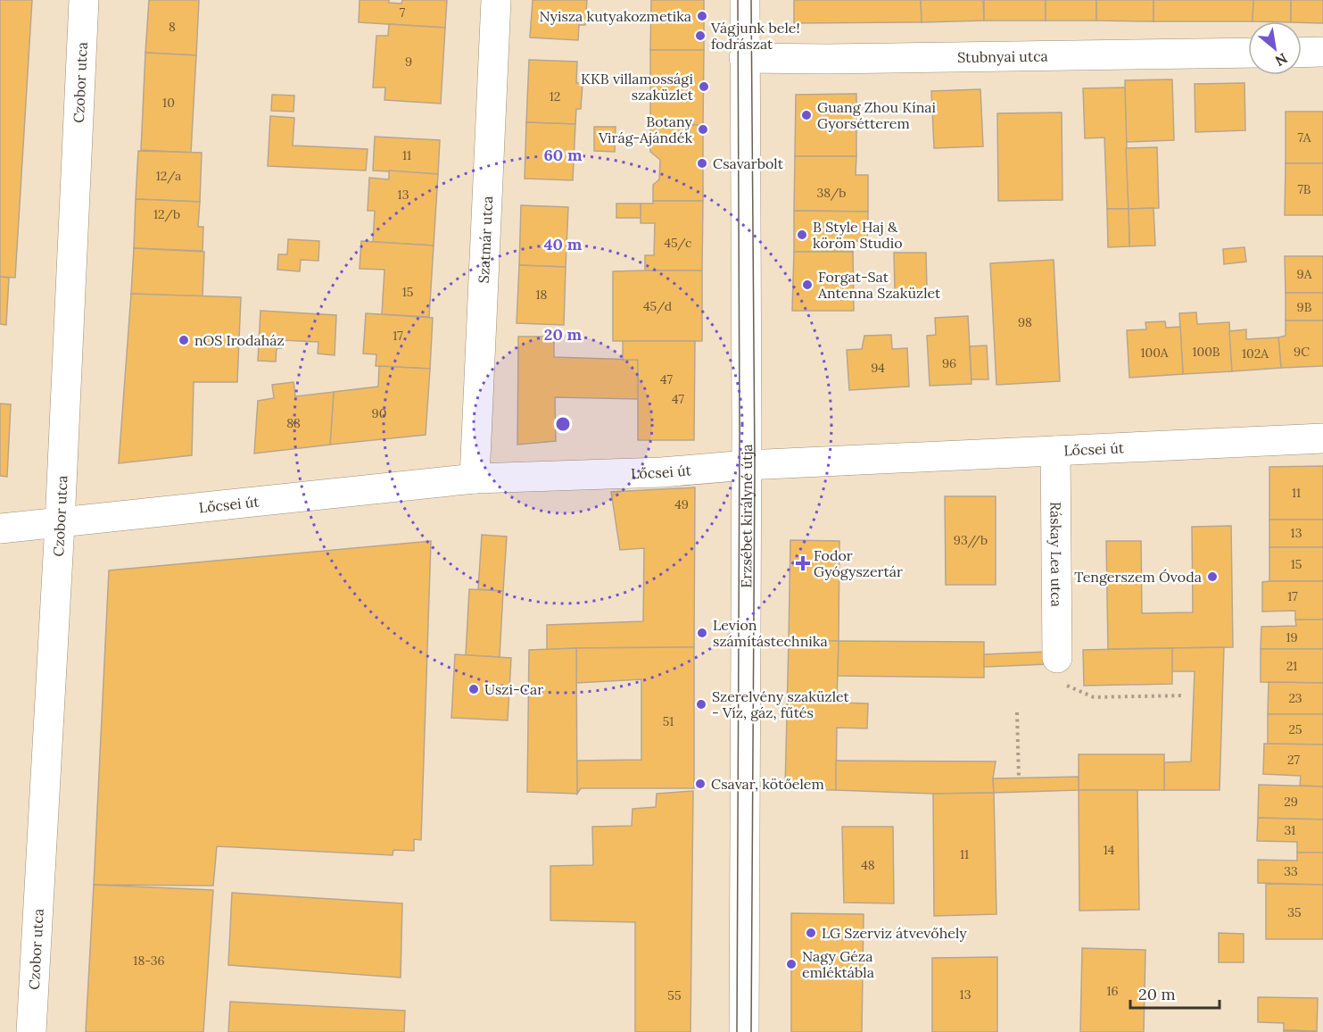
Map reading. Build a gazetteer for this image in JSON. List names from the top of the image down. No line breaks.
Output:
{"streets":{"street":["Stubnyai utca","Czobor utca","Szatmár utca","Lőcsei út","Erzsébet királyné útja","Ráskay Lea utca"]},"crossings":[["Stubnyai utca","Erzsébet királyné útja"],["Czobor utca","Lőcsei út"],["Szatmár utca","Lőcsei út"],["Lőcsei út","Erzsébet királyné útja"],["Lőcsei út","Ráskay Lea utca"]],"places":{"other":["Nyisza kutyakozmetika","Vágjunk bele! fodrászat","KKB villamossági szaküzlet","Guang Zhou Kínai Gyorsétterem","Botany Virág-Ajándék","Csavarbolt","B Style Haj & köröm Studio","Forgat-Sat Antenna Szaküzlet","nOS Irodaház","Tengerszem Óvoda","Levion számítástechnika","Uszi-Car","Szerelvény szaküzlet - Víz, gáz, fűtés","Csavar, kötőelem","LG Szerviz átvevőhely","Nagy Géza emléktábla"],"health":["Fodor Gyógyszertár"]},"house_numbers":["7","8","9","12","10","7A","11","12/a","7B","38/b","13","12/b","45/c","9A","15","18","45/d","9B","98","17","100B","9C","100A","102A","96","94","47","47","90","88","11","49","13","93//b","15","17","19","21","23","51","25","27","29","31","14","11","48","33","35","18-36","16","13","55"],"scale_bar":"20 m","north":"bottom right","rings":["60 m","40 m","20 m"]}
